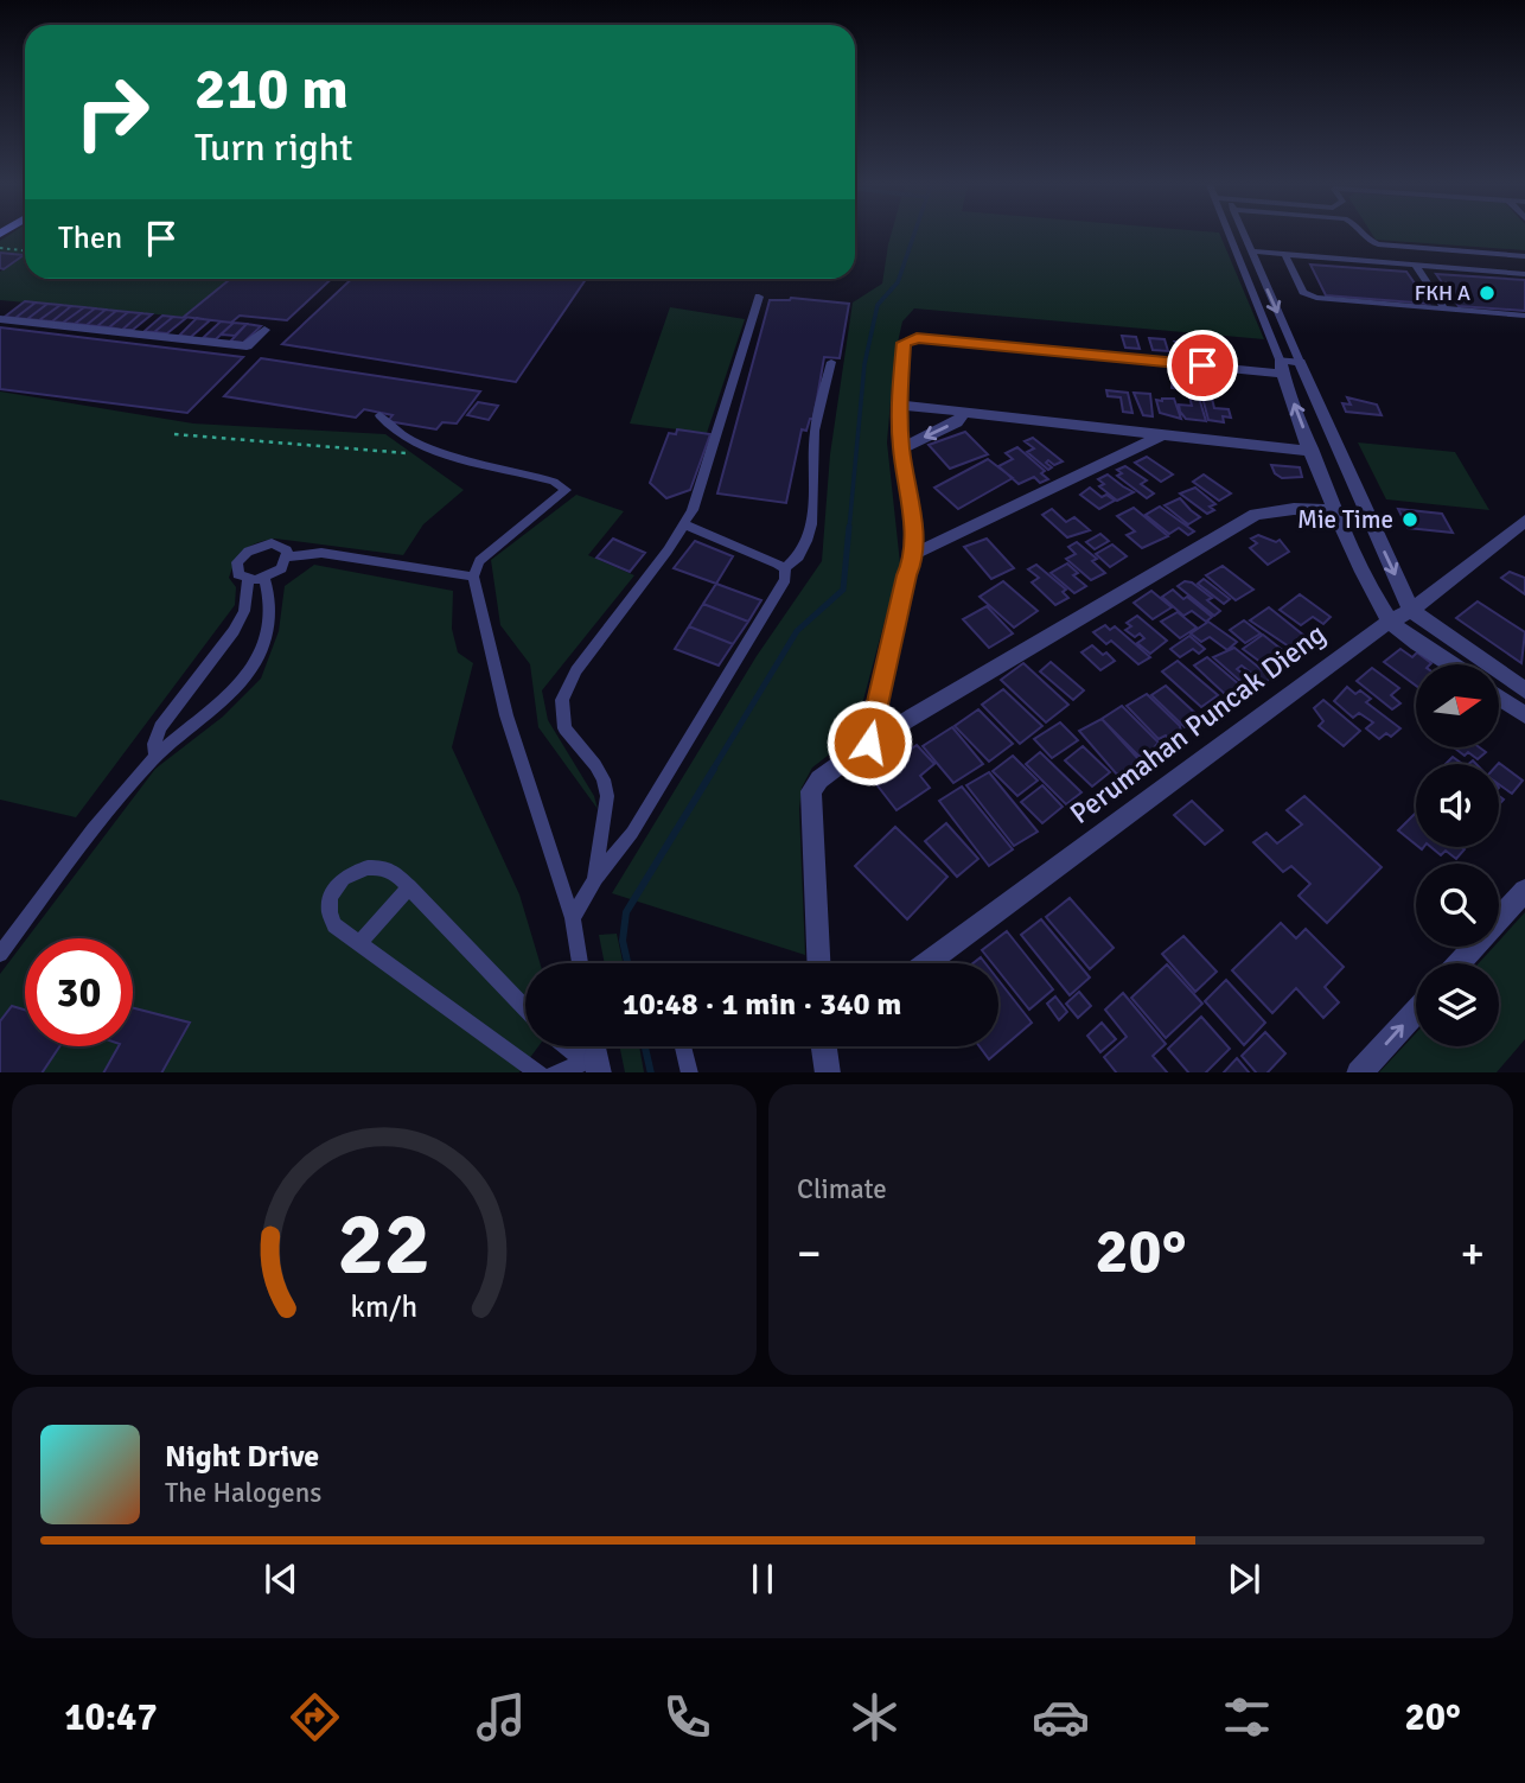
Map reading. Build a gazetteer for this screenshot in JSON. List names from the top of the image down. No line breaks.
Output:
{"streets":{"street":["Perumahan Puncak Dieng"]},"places":["FKH A","Mie Time"],"north":"right","page":{"turn":["210 m","Turn right"],"then":"Then","limit":"30","trip":"10:48 · 1 min · 340 m","tile":"Climate","heat":["−","20°","+"],"song":["Night Drive","The Halogens"],"tabs":["10:47","20°"],"gauge":["22","km/h"]}}
